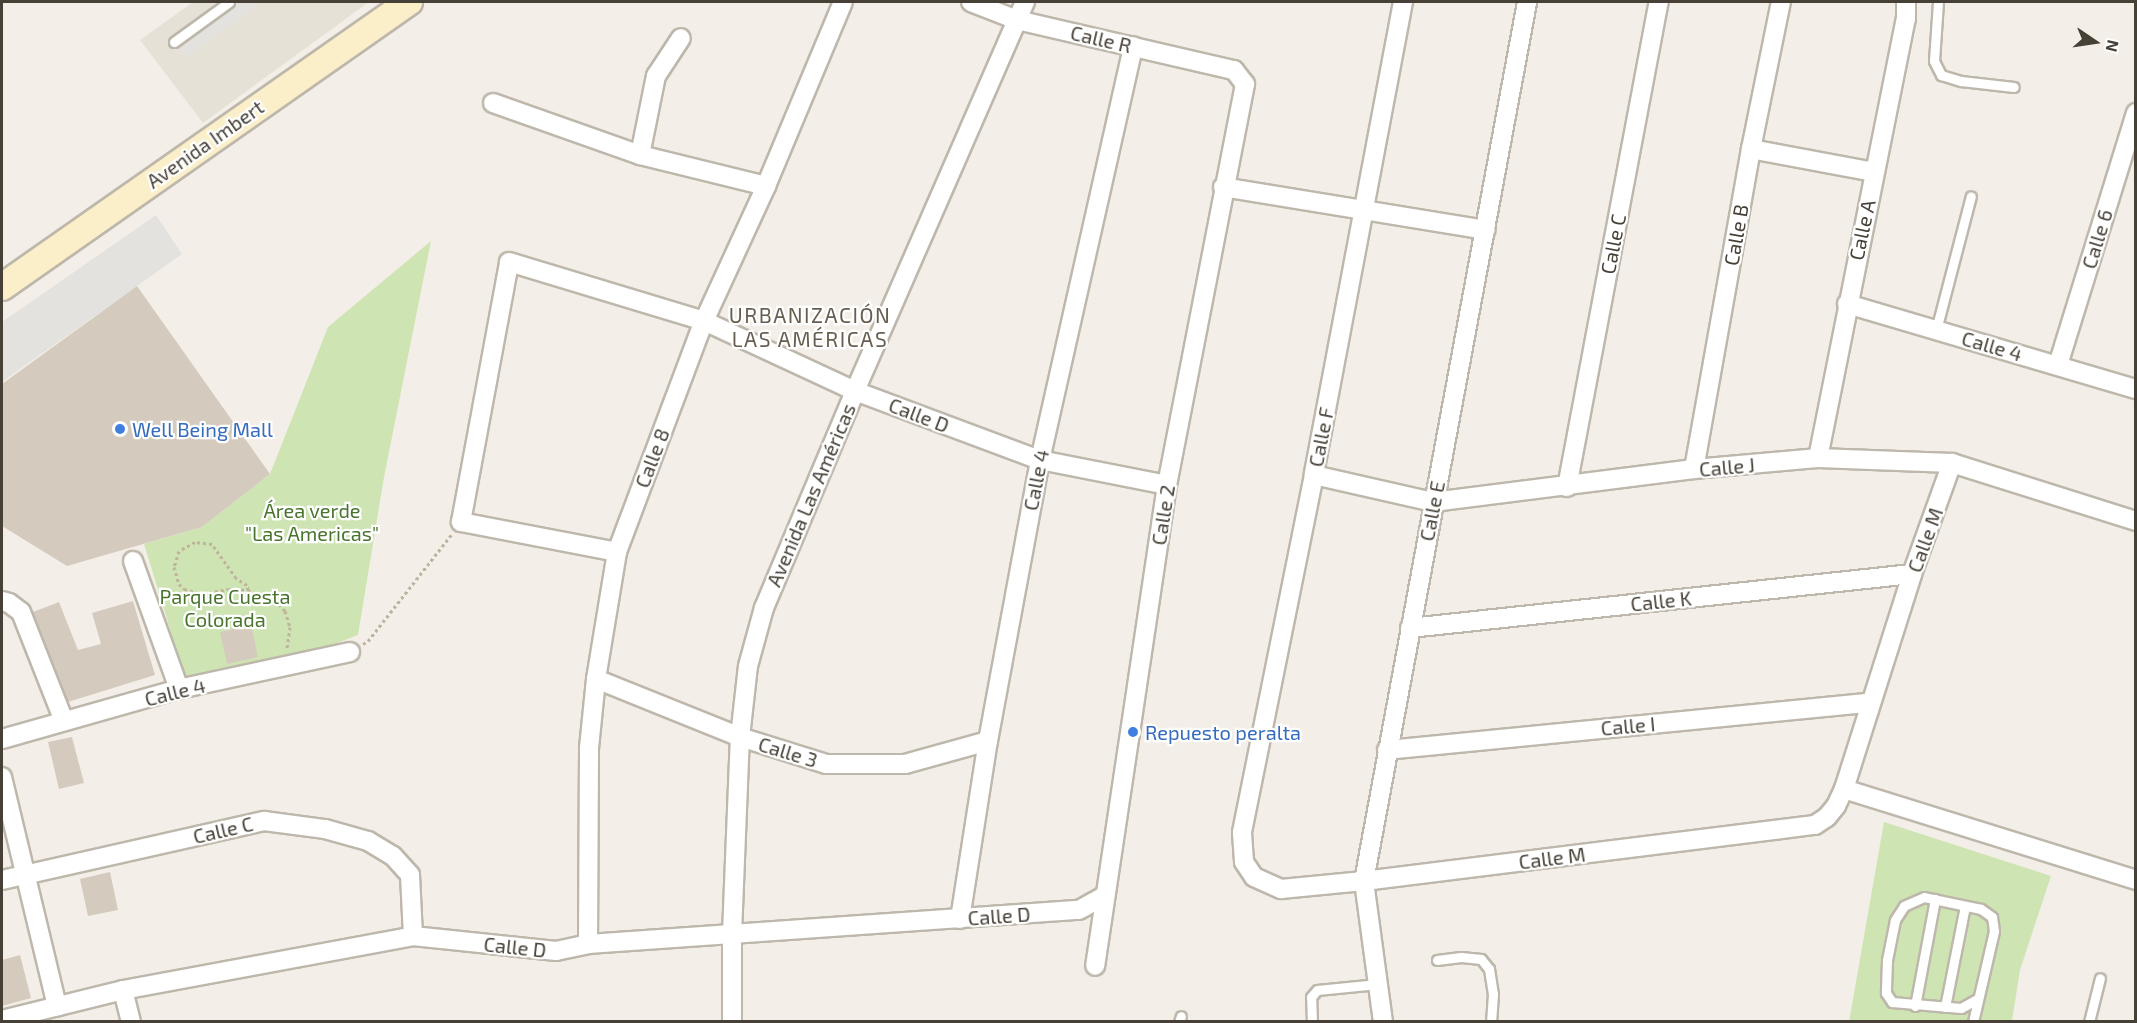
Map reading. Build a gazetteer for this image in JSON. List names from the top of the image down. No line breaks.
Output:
{"streets":{"main road":["Avenida Imbert"],"street":["Calle R","Calle A","Calle B","Calle 6","Calle C","Calle 4","Calle D","Calle F","Calle 8","Calle J","Avenida Las Américas","Calle E","Calle 2","Calle M","Calle K","Calle I","Calle 3"]},"crossings":[["Calle R","Calle 4"],["Calle R","Avenida Las Américas"],["Calle R","Calle 2"],["Calle A","Calle 4"],["Calle A","Calle J"],["Calle B","Calle J"],["Calle 6","Calle 4"],["Calle C","Calle D"],["Calle C","Calle J"],["Calle 4","Calle D"],["Calle 4","Calle 3"],["Calle D","Calle 8"],["Calle D","Avenida Las Américas"],["Calle D","Calle 2"],["Calle F","Calle J"],["Calle F","Calle M"],["Calle 8","Calle 3"],["Calle J","Calle E"],["Calle J","Calle M"],["Avenida Las Américas","Calle 3"],["Calle E","Calle M"],["Calle E","Calle K"],["Calle E","Calle I"],["Calle M","Calle K"],["Calle M","Calle I"]],"districts":["URBANIZACIÓN LAS AMÉRICAS"],"parks":["Área verde \"Las Americas\"","Parque Cuesta Colorada"],"places":["Well Being Mall","Repuesto peralta"],"north":"right"}
